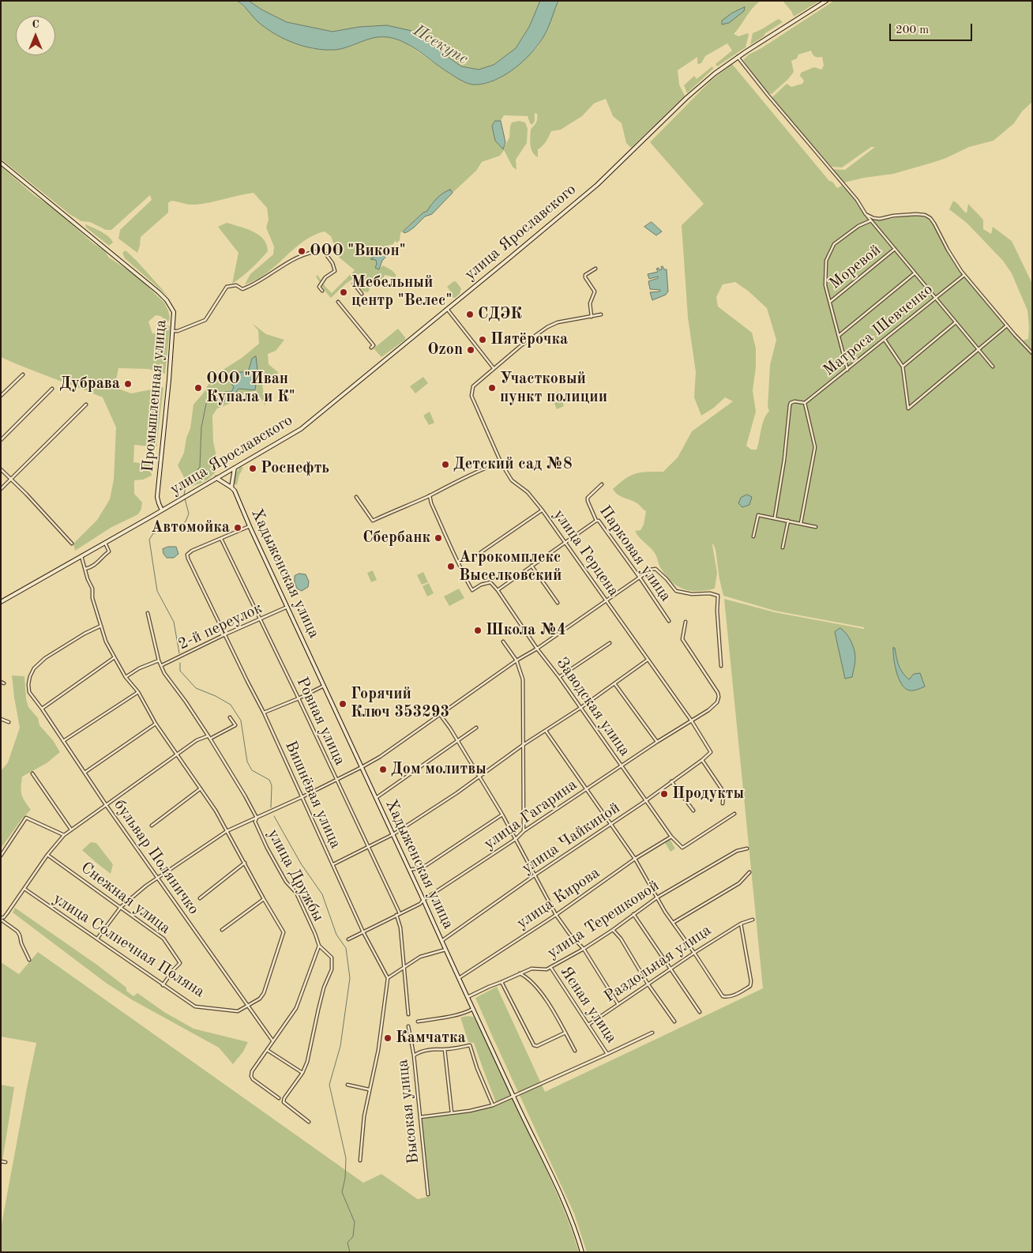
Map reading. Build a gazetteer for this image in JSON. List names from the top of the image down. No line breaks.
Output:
{"streets":{"main road":["улица Ярославского","Промышленная улица","Хадыженская улица"],"street":["Моревой","Матроса Шевченко","улица Герцена","Парковая улица","2-й переулок","Заводская улица","Ровная улица","Вишнёвая улица","улица Гагарина","улица Чайкиной","бульвар Поляничко","улица Дружбы","Снежная улица","улица Кирова","улица Терешковой","улица Солнечная Поляна","Раздольная улица","Ясная улица","Высокая улица"]},"crossings":[["улица Ярославского","Промышленная улица"],["улица Герцена","улица Гагарина"],["улица Герцена","улица Чайкиной"],["Хадыженская улица","2-й переулок"],["Хадыженская улица","улица Гагарина"],["Хадыженская улица","улица Чайкиной"],["Хадыженская улица","улица Кирова"],["Хадыженская улица","улица Терешковой"],["2-й переулок","Ровная улица"],["2-й переулок","Вишнёвая улица"],["2-й переулок","улица Дружбы"],["Заводская улица","улица Гагарина"],["Заводская улица","улица Чайкиной"],["Заводская улица","улица Кирова"],["Ровная улица","Вишнёвая улица"],["Ровная улица","улица Гагарина"],["Вишнёвая улица","улица Гагарина"],["бульвар Поляничко","улица Дружбы"],["бульвар Поляничко","улица Солнечная Поляна"],["Снежная улица","улица Солнечная Поляна"],["улица Терешковой","Ясная улица"],["Раздольная улица","Ясная улица"]],"water":["Псекупс"],"places":["ООО \"Викон\"","Мебельный центр \"Велес\"","СДЭК","Пятёрочка","Ozon","Дубрава","ООО \"Иван Купала и К\"","Участковый пункт полиции","Детский сад №8","Роснефть","Автомойка","Сбербанк","Агрокомплекс Выселковский","Школа №4","Горячий Ключ 353293","Дом молитвы","Продукты","Камчатка"],"scale_bar":"200 m","north":"top"}
